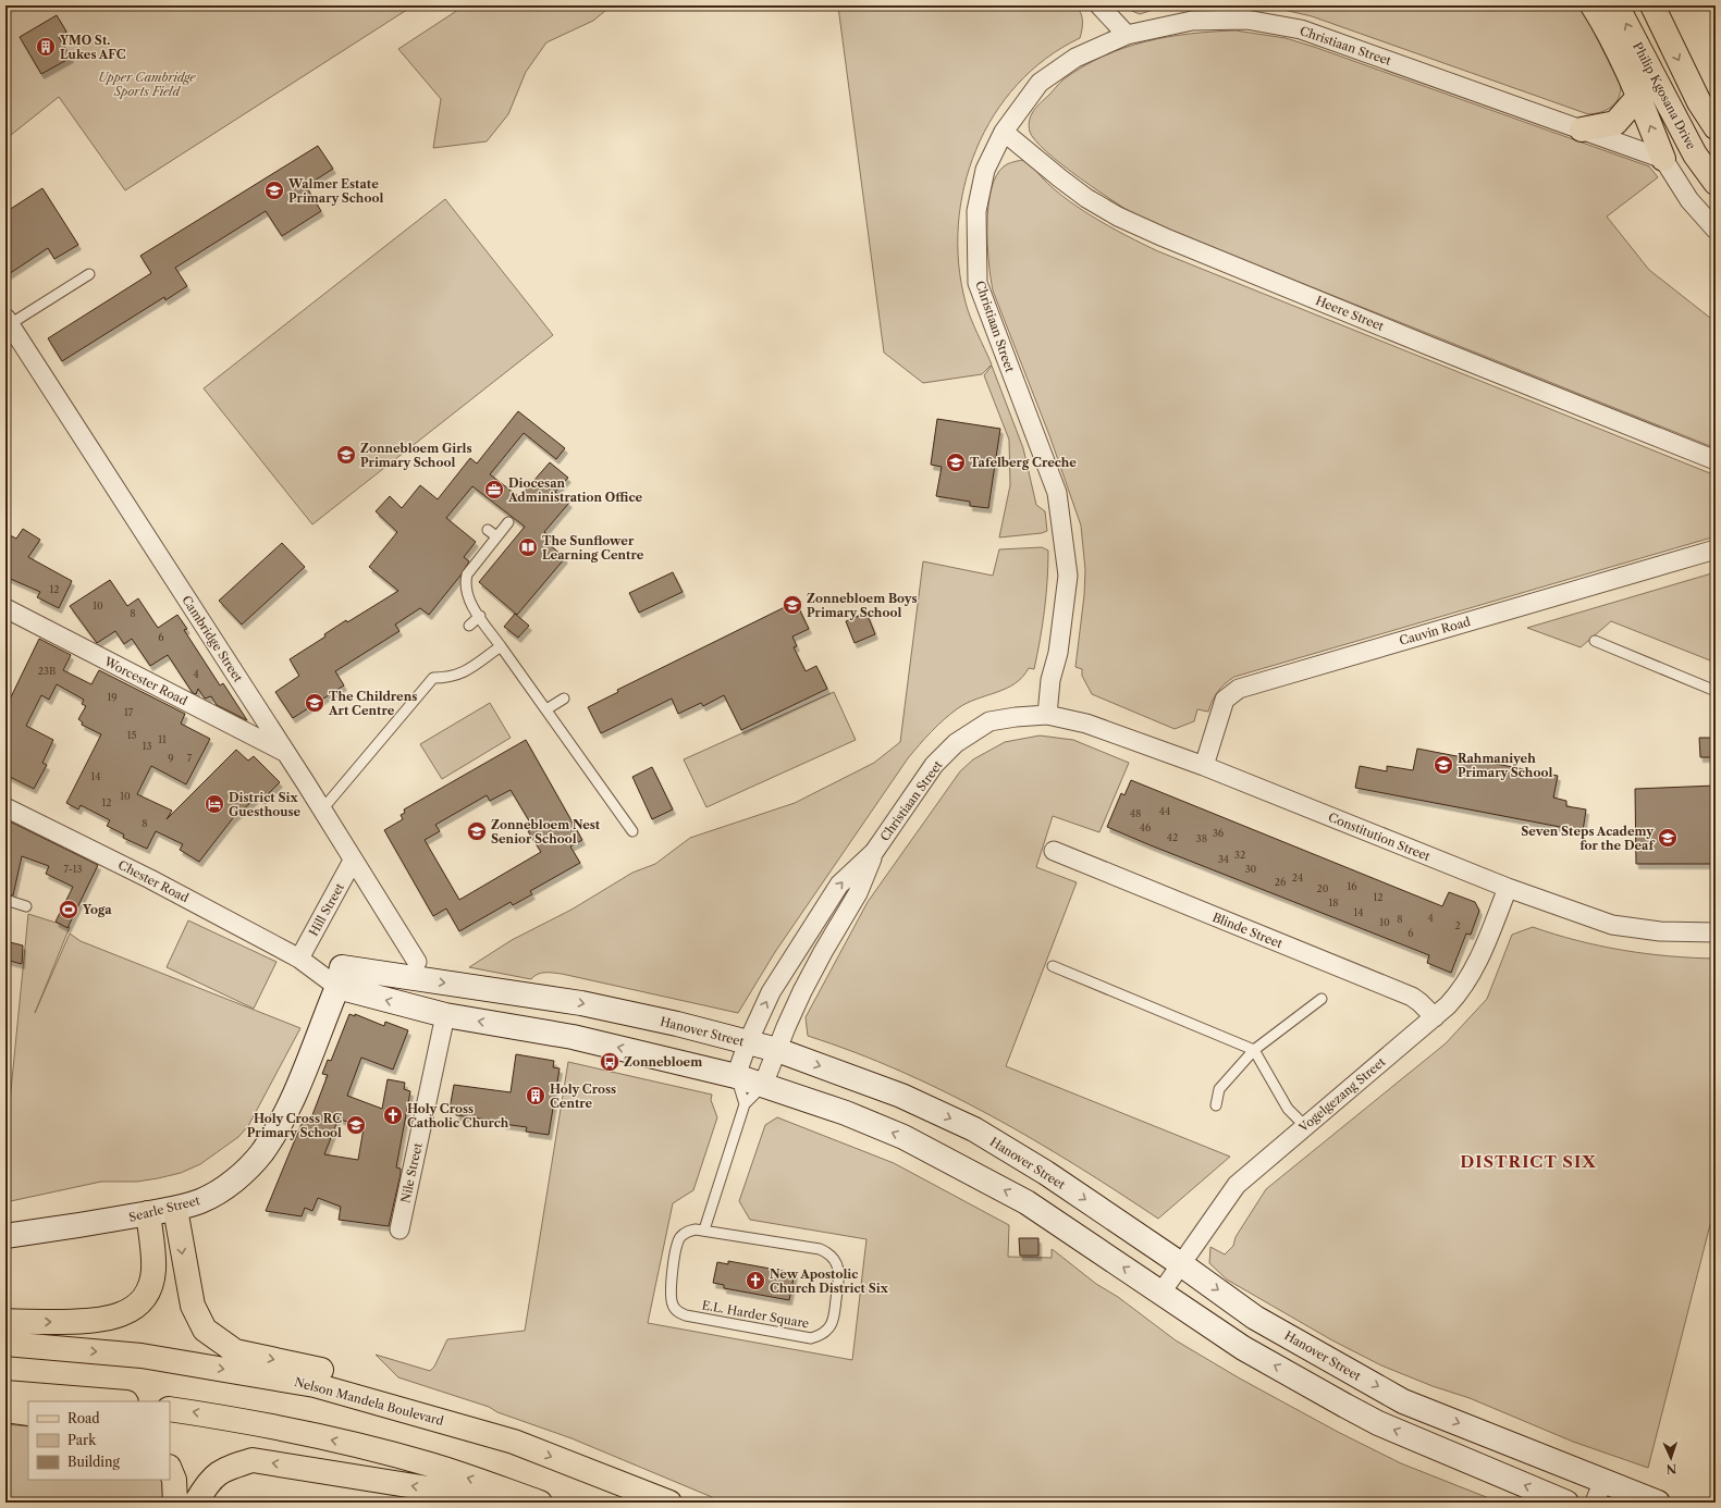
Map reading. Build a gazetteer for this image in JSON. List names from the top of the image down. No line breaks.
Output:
{"streets":{"main road":["Philip Kgosana Drive","Nelson Mandela Boulevard"],"street":["Christiaan Street","Heere Street","Cauvin Road","Cambridge Street","Worcester Road","Constitution Street","Chester Road","Hill Street","Blinde Street","Hanover Street","Vogelgezang Street","Nile Street","Searle Street"],"lane":["E.L. Harder Square"]},"crossings":[["Christiaan Street","Heere Street"],["Christiaan Street","Constitution Street"],["Christiaan Street","Hanover Street"],["Cauvin Road","Constitution Street"],["Cambridge Street","Worcester Road"],["Cambridge Street","Hill Street"],["Constitution Street","Vogelgezang Street"],["Chester Road","Hill Street"],["Chester Road","Hanover Street"],["Chester Road","Searle Street"],["Blinde Street","Vogelgezang Street"],["Hanover Street","Vogelgezang Street"],["Hanover Street","Searle Street"]],"districts":["DISTRICT SIX"],"parks":["Upper Cambridge Sports Field"],"places":{"building":["YMO St. Lukes AFC","Holy Cross Centre"],"school or university":["Walmer Estate Primary School","Zonnebloem Girls Primary School","Tafelberg Creche","Zonnebloem Boys Primary School","The Childrens Art Centre","Rahmaniyeh Primary School","Zonnebloem Nest Senior School","Seven Steps Academy for the Deaf","Holy Cross RC Primary School"],"office":["Diocesan Administration Office"],"library":["The Sunflower Learning Centre"],"hotel":["District Six Guesthouse"],"sports":["Yoga"],"bus stop":["Zonnebloem"],"church":["Holy Cross Catholic Church","New Apostolic Church District Six"]},"house_numbers":["12","10","8","6","23B","4","19","17","15","11","13","9","7","14","10","12","44","48","8","46","36","42","38","32","34","7-13","30","24","26","16","20","12","18","14","4","8","10","2","6"],"legend":["Road","Park","Building"],"north":"bottom"}
